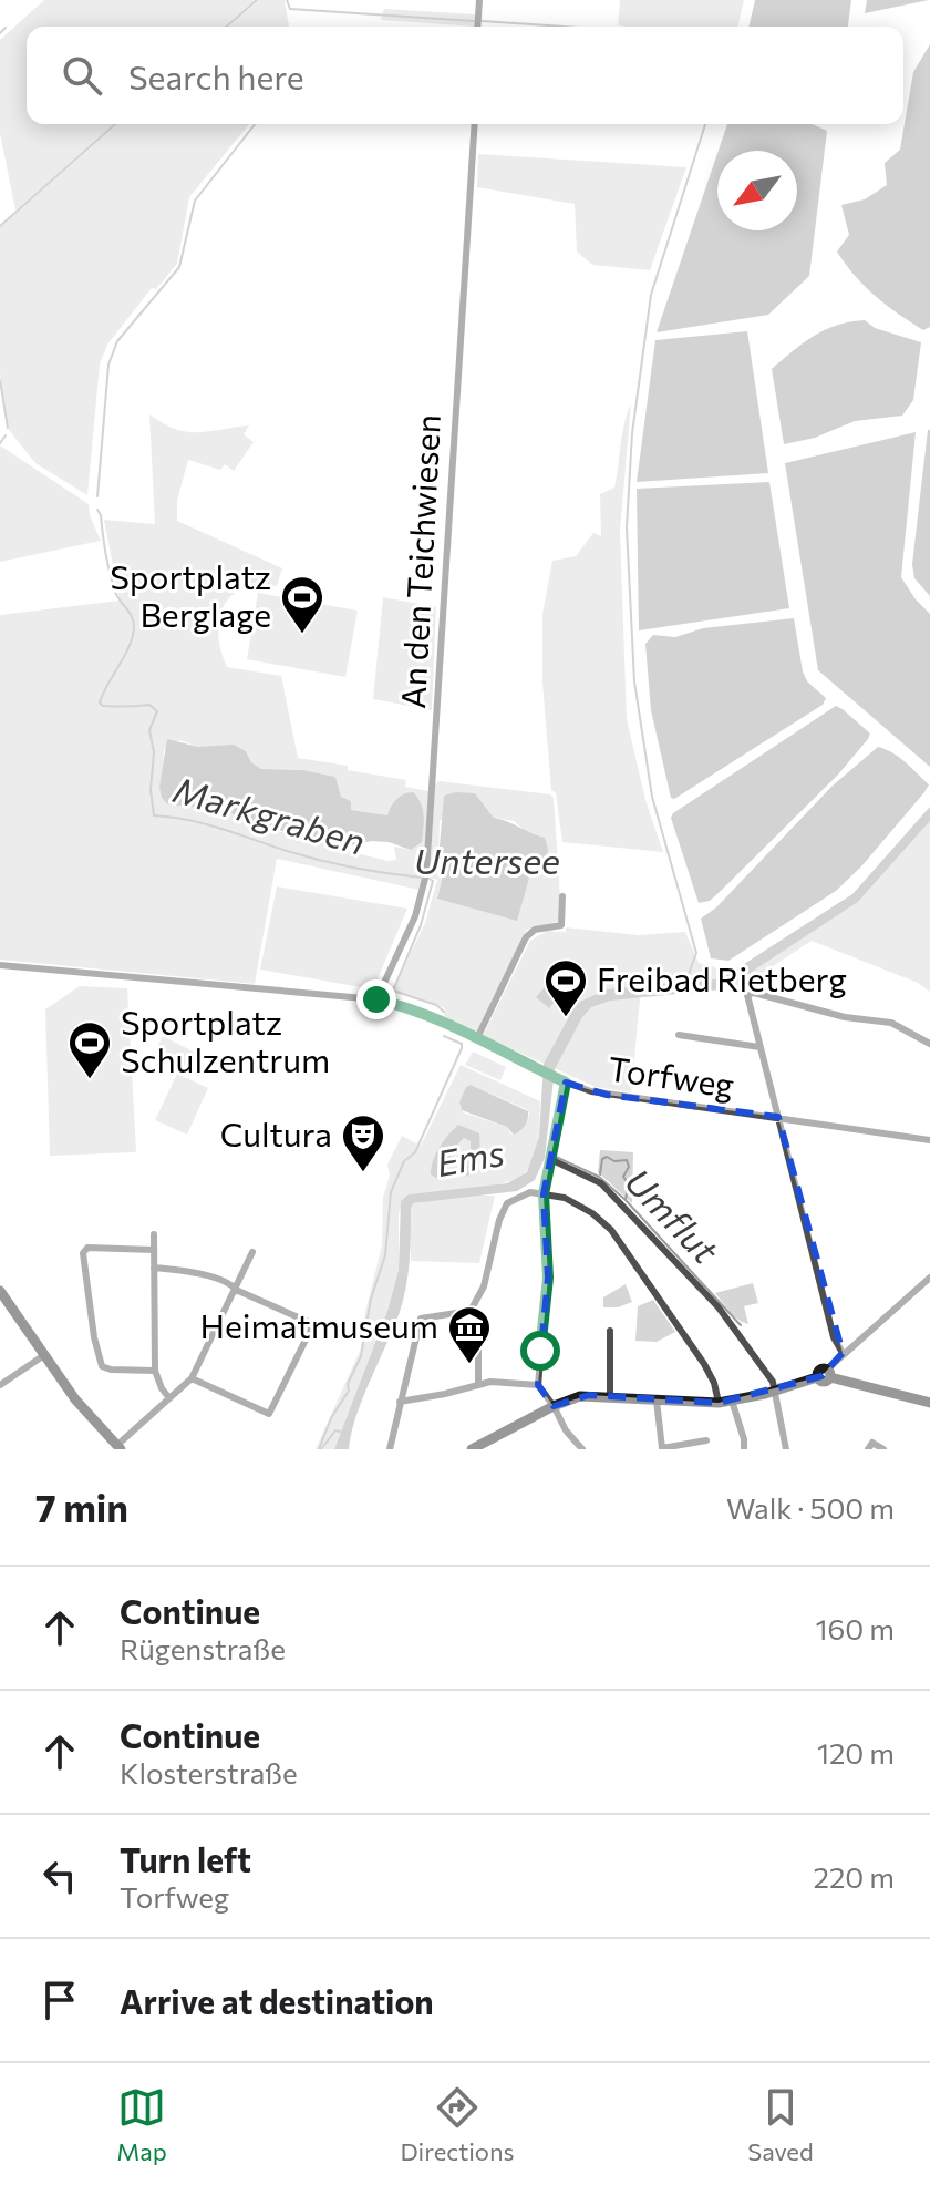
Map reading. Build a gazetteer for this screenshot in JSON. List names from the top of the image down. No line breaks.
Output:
{"streets":{"street":["An den Teichwiesen","Torfweg"]},"crossings":[["An den Teichwiesen","Torfweg"]],"water":["Markgraben","Untersee","Ems","Umflut"],"places":{"sports":["Sportplatz Berglage","Freibad Rietberg","Sportplatz Schulzentrum"],"theatre":["Cultura"],"museum":["Heimatmuseum"]},"north":"bottom left","page":{"search":"Search here","heading":["7 min","Walk · 500 m"],"list":[["Continue","Rügenstraße","160 m"],["Continue","Klosterstraße","120 m"],["Turn left","Torfweg","220 m"],"Arrive at destination"],"nav":["Map","Directions","Saved"]}}
